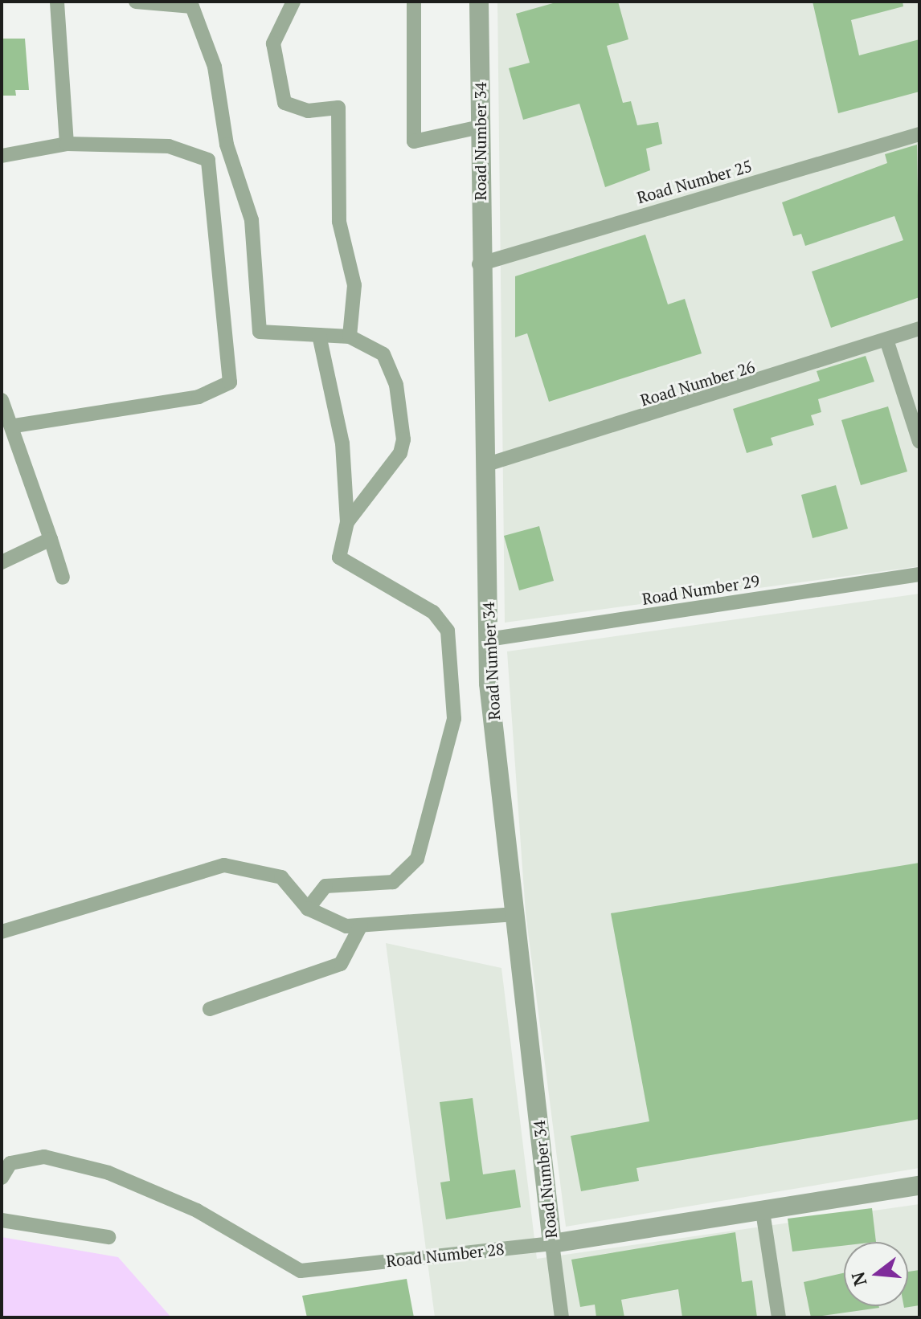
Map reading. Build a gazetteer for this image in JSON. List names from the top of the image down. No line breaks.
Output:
{"streets":{"street":["Road Number 34","Road Number 25","Road Number 26","Road Number 29","Road Number 28"]},"crossings":[["Road Number 34","Road Number 25"],["Road Number 34","Road Number 26"],["Road Number 34","Road Number 29"],["Road Number 34","Road Number 28"]],"north":"left"}
